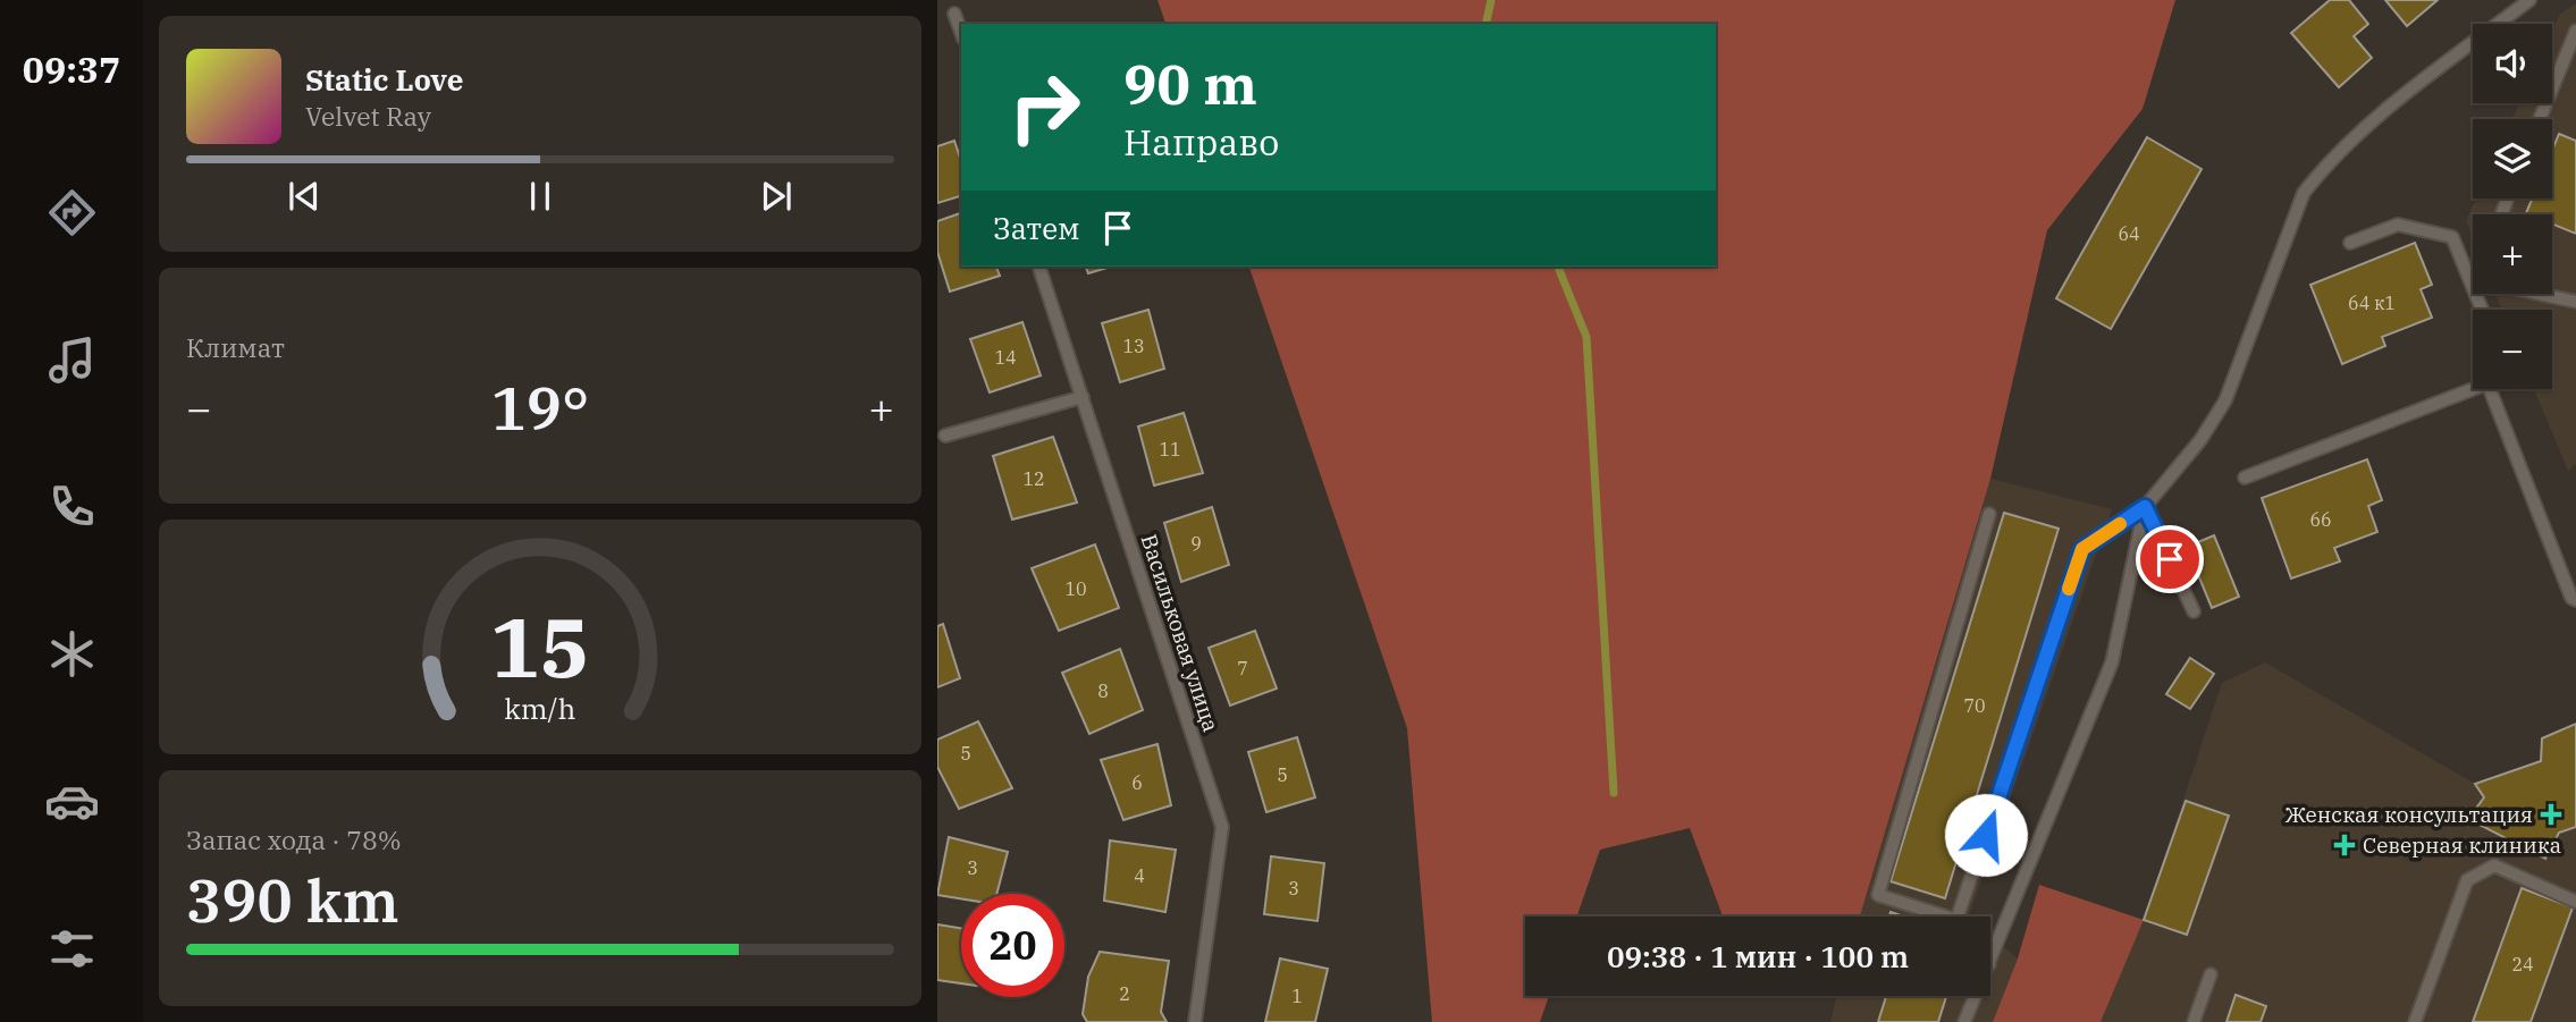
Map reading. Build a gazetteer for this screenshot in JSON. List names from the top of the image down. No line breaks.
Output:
{"streets":{"lane":["Васильковая улица"]},"places":{"health":["Женская консультация","Северная клиника"]},"house_numbers":["64","64 к1","13","14","11","12","66","9","10","7","8","70","5","5","6","3","4","3","24","2","1"],"page":{"tabs":"09:37","map_buttons":["+","−"],"turn":["90 m","Направо"],"song":["Static Love","Velvet Ray"],"then":"Затем","tile":["Климат",["Запас хода · 78%","390 km"]],"heat":["−","19°","+"],"limit":"20","trip":"09:38 · 1 мин · 100 m","gauge":["15","km/h"]}}
